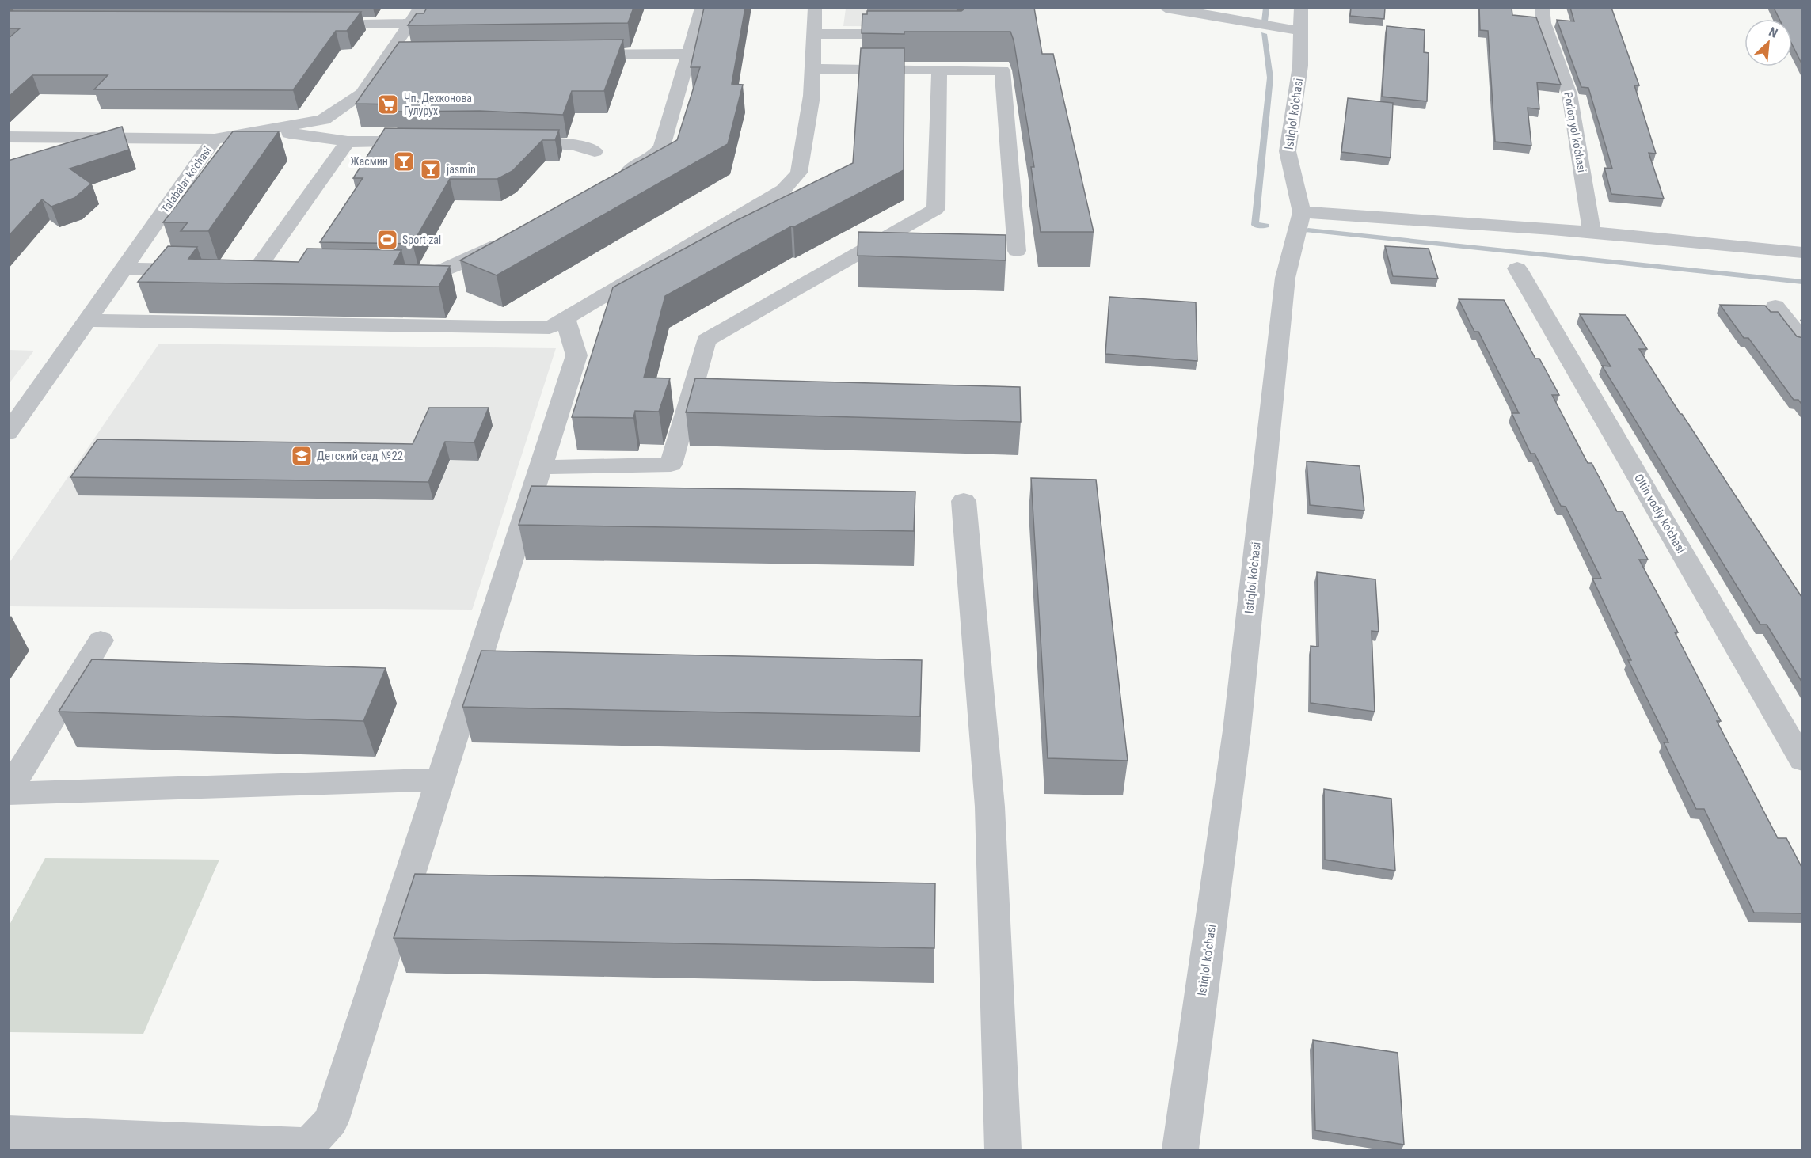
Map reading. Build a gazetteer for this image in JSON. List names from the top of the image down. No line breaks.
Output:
{"streets":{"street":["Istiqlol ko'chasi","Porloq yol ko'chasi","Talabalar ko'chasi","Oltin vodiy ko'chasi"]},"places":{"supermarket":["Чп. Дехконова Гулурух"],"bar":["Жасмин","jasmin"],"sports":["Sport zal"],"school or university":["Детский сад №22"]},"north":"top right"}
